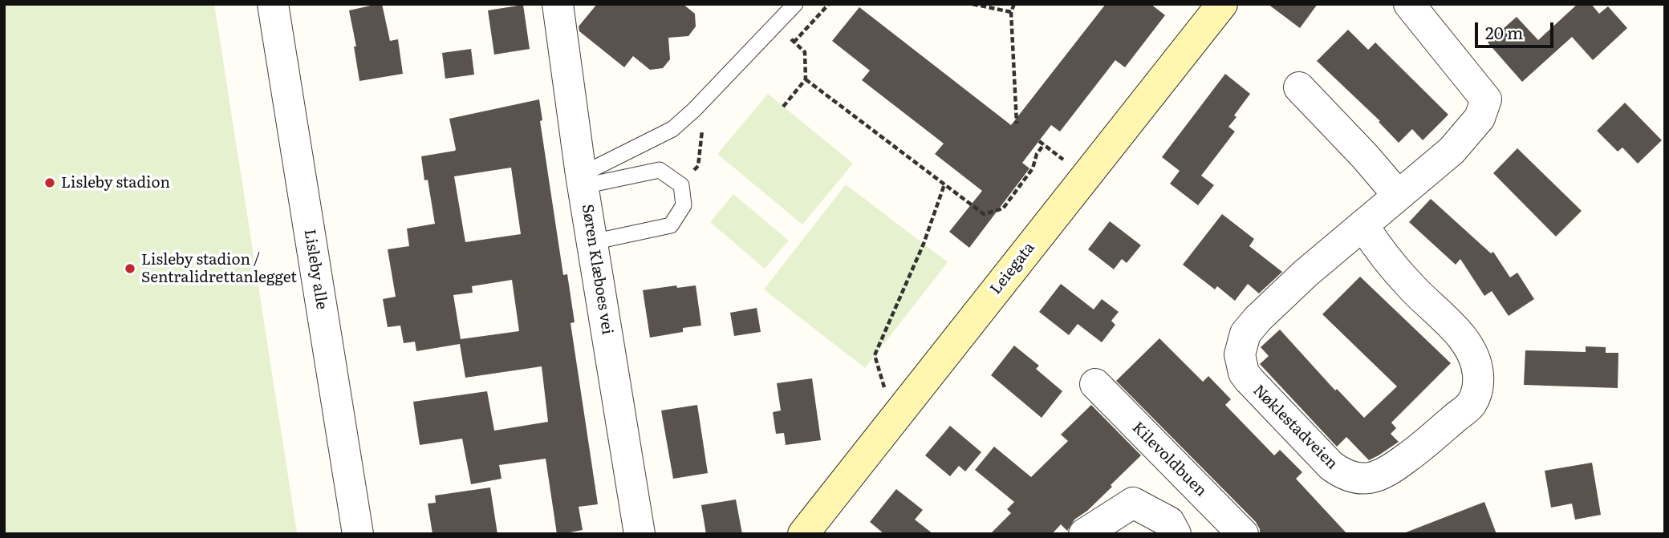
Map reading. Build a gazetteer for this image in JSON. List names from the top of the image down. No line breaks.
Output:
{"streets":{"street":["Leiegata","Lisleby alle","Søren Klæboes vei","Nøklestadveien","Kilevoldbuen"]},"places":["Lisleby stadion","Lisleby stadion / Sentralidrettanlegget"],"scale_bar":"20 m"}
